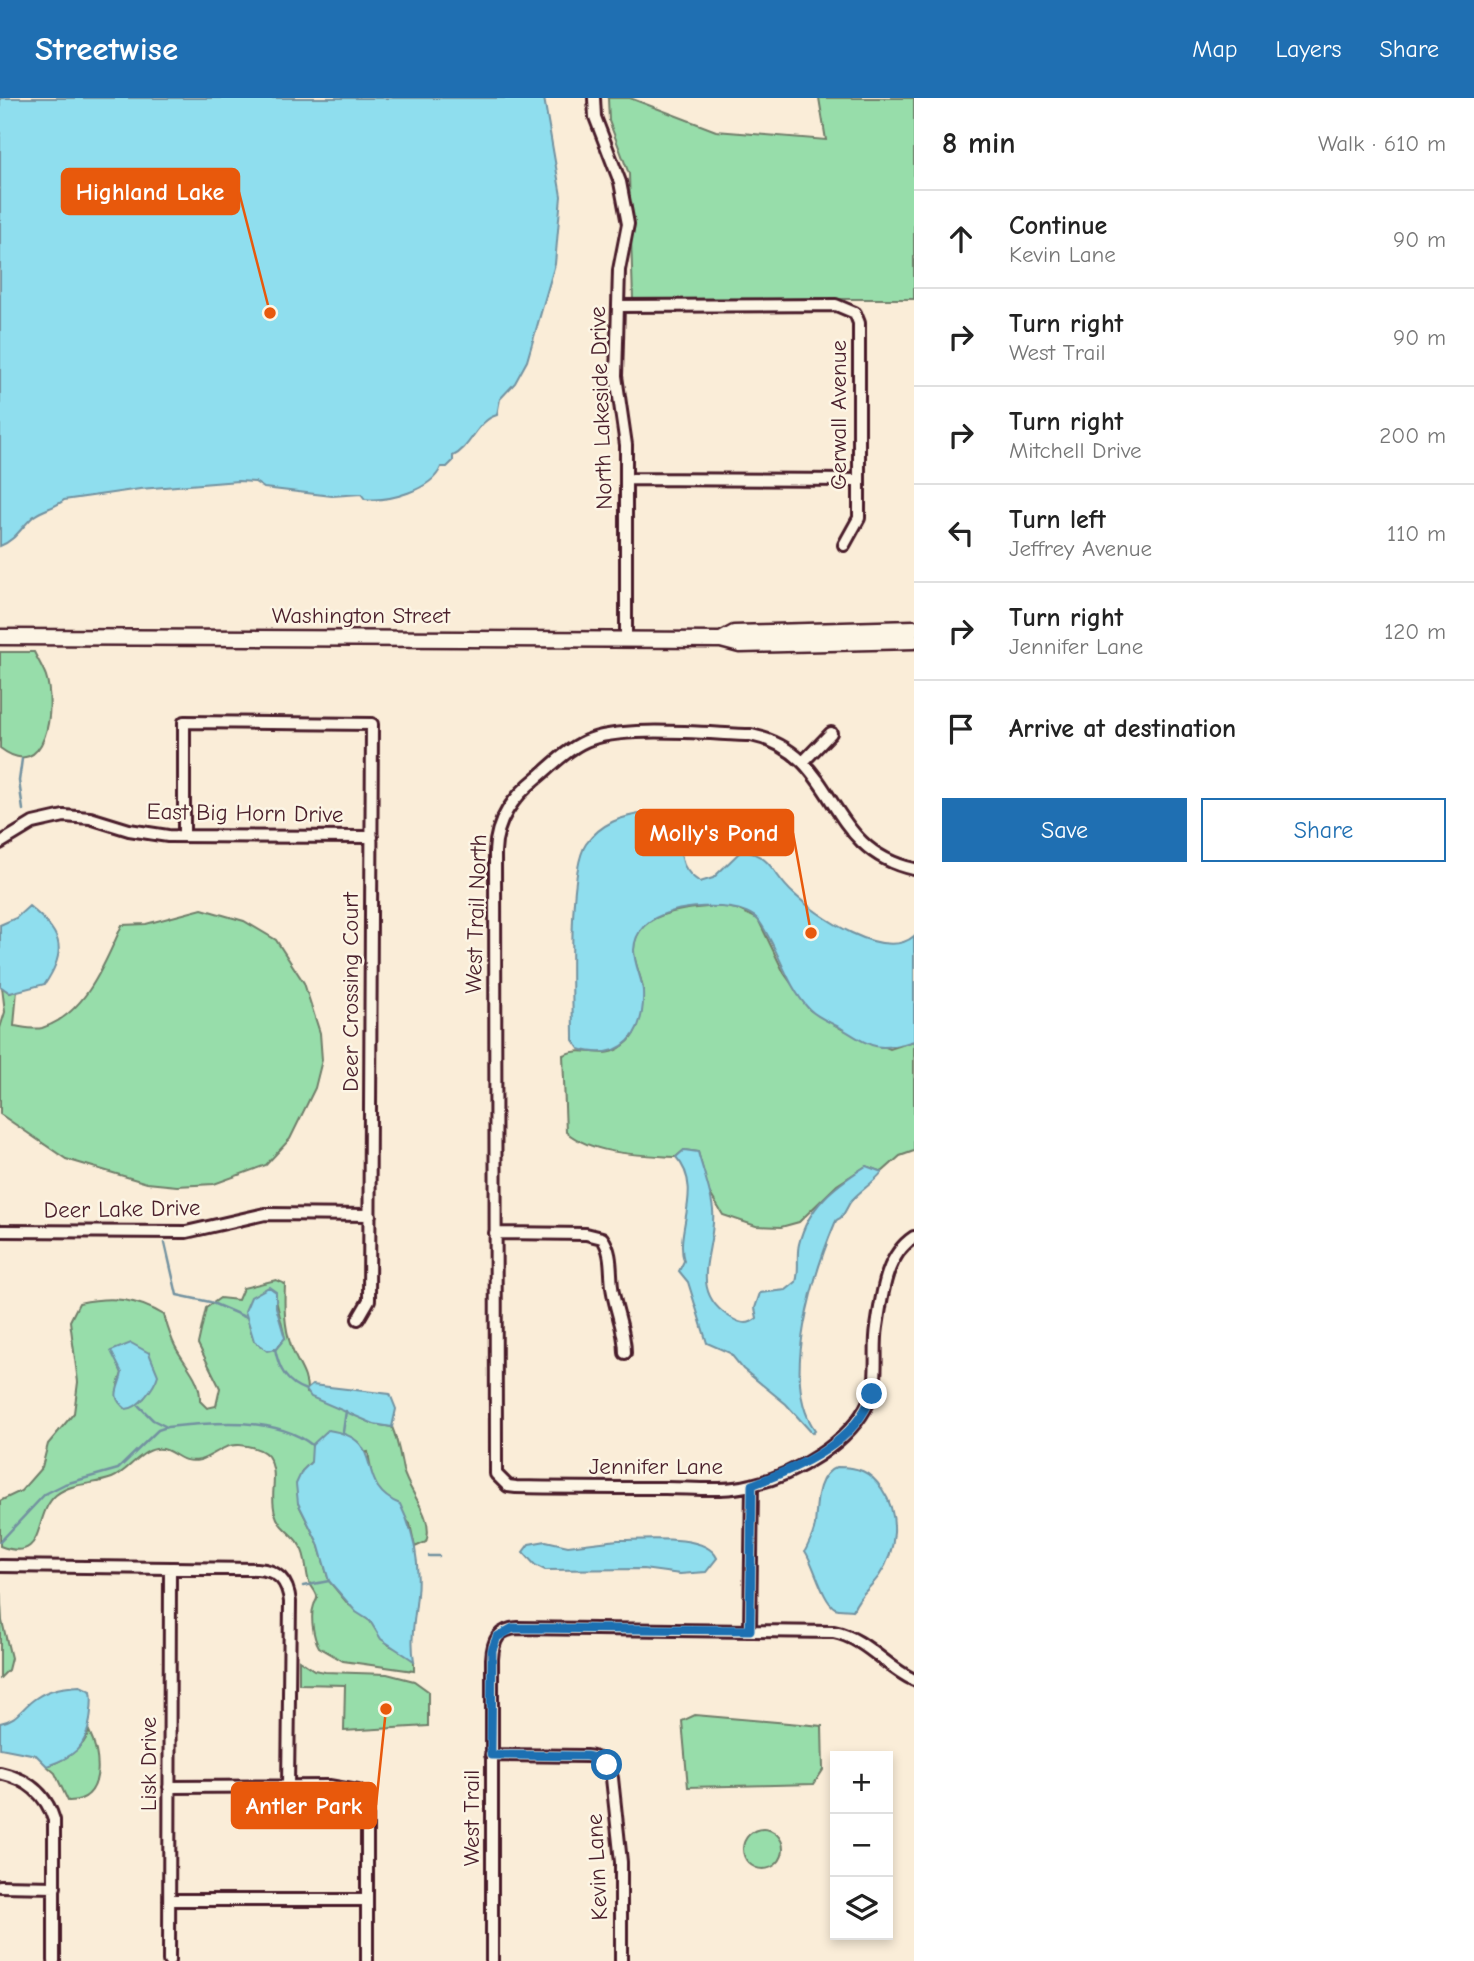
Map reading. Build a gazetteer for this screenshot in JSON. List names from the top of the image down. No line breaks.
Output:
{"streets":{"main road":["Washington Street"],"street":["North Lakeside Drive","Gerwall Avenue","East Big Horn Drive","West Trail North","Deer Crossing Court","Deer Lake Drive","Jennifer Lane","Lisk Drive","West Trail","Kevin Lane"]},"crossings":[["North Lakeside Drive","Gerwall Avenue"],["North Lakeside Drive","Washington Street"],["East Big Horn Drive","Deer Crossing Court"],["West Trail North","Jennifer Lane"],["Deer Crossing Court","Deer Lake Drive"],["West Trail","Kevin Lane"]],"places":["Highland Lake","Molly's Pond","Antler Park"],"page":{"header":"Streetwise","nav":["Map","Layers","Share"],"heading":["8 min","Walk · 610 m"],"list":[["Continue","Kevin Lane","90 m"],["Turn right","West Trail","90 m"],["Turn right","Mitchell Drive","200 m"],["Turn left","Jeffrey Avenue","110 m"],["Turn right","Jennifer Lane","120 m"],"Arrive at destination"],"buttons":["Save","Share"],"map_buttons":["+","−"]}}
